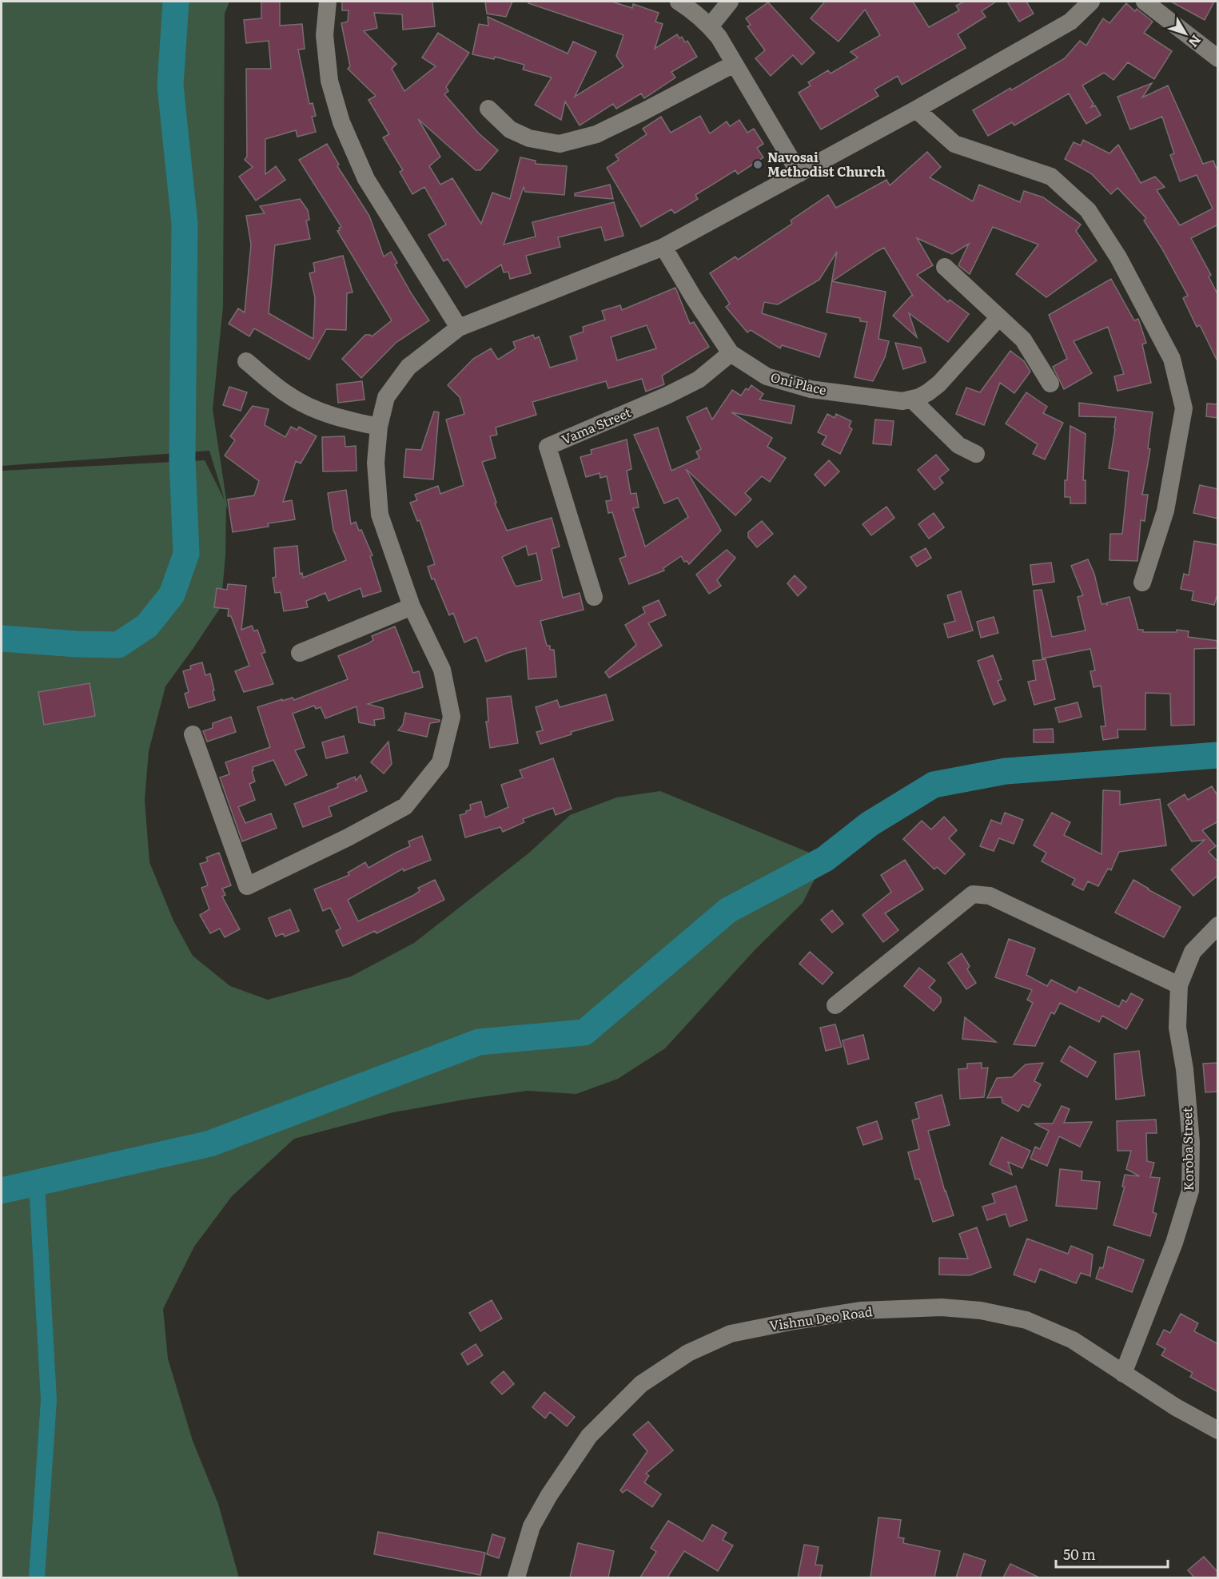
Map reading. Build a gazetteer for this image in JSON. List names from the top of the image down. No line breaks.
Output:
{"streets":{"street":["Oni Place","Vama Street","Koroba Street","Vishnu Deo Road"]},"crossings":[["Oni Place","Vama Street"],["Koroba Street","Vishnu Deo Road"]],"places":["Navosai Methodist Church"],"scale_bar":"50 m","north":"bottom right"}
